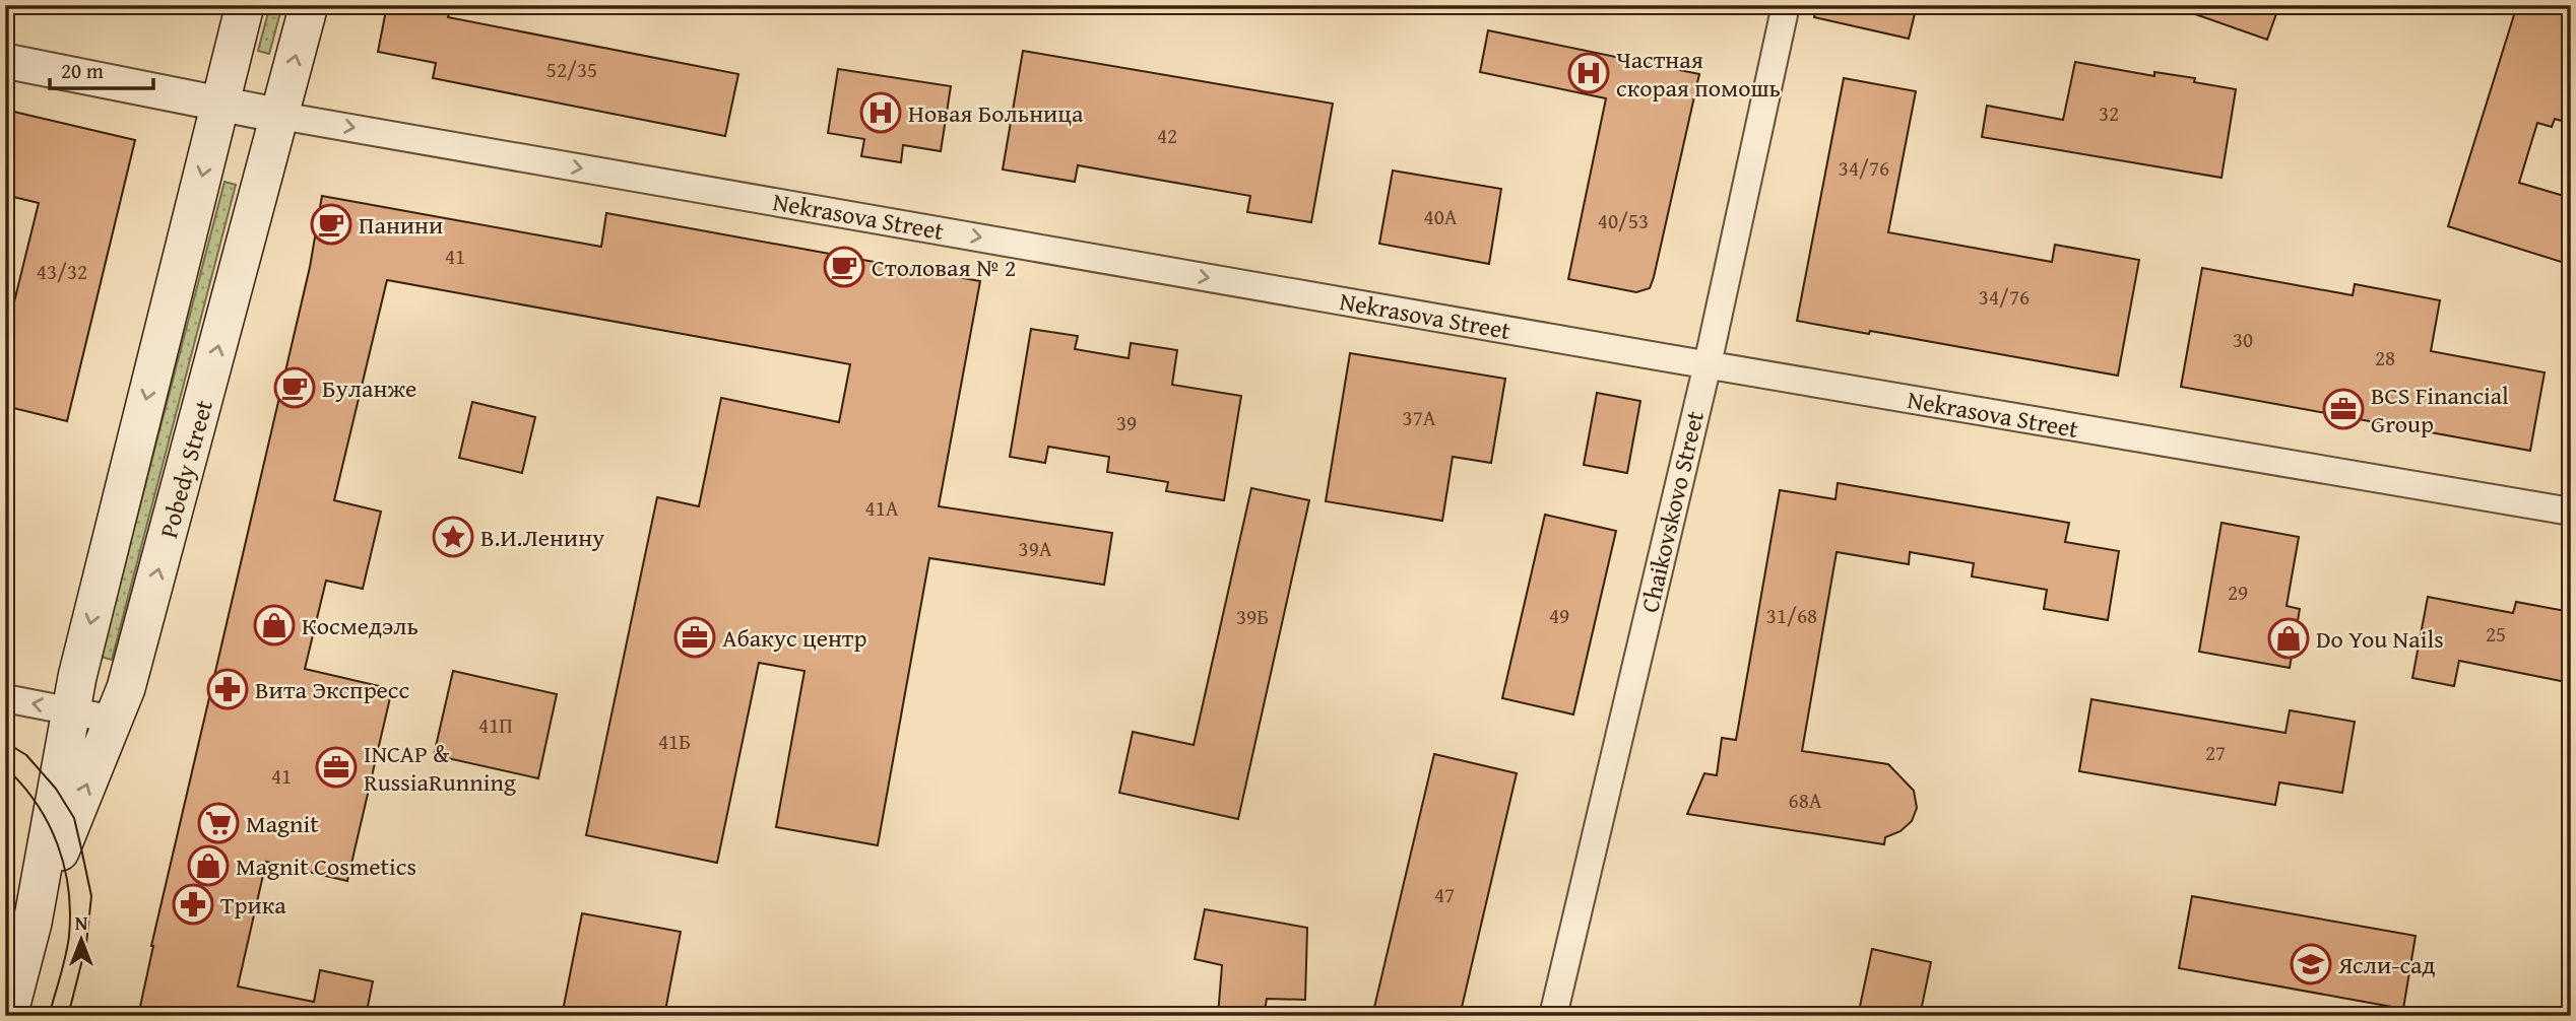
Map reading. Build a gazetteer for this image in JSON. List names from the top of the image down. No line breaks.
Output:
{"streets":{"main road":["Pobedy Street"],"street":["Nekrasova Street","Chaikovskovo Street"]},"crossings":[["Nekrasova Street","Pobedy Street"],["Nekrasova Street","Chaikovskovo Street"]],"one_way":["Nekrasova Street"],"places":{"hospital":["Частная скорая помошь","Новая Больница"],"cafe":["Панини","Столовая № 2","Буланже"],"office":["BCS Financial Group","Абакус центр","INCAP & RussiaRunning"],"place":["В.И.Ленину"],"shop":["Космедэль","Do You Nails","Magnit Cosmetics"],"pharmacy":["Вита Экспресс","Трика"],"supermarket":["Magnit"],"school or university":["Ясли-сад"]},"house_numbers":["52/35","32","42","34/76","40А","40/53","41","43/32","34/76","30","28","37А","39","41А","39А","29","49","31/68","39Б","25","41П","41Б","27","41","68А","47"],"scale_bar":"20 m","north":"top"}
